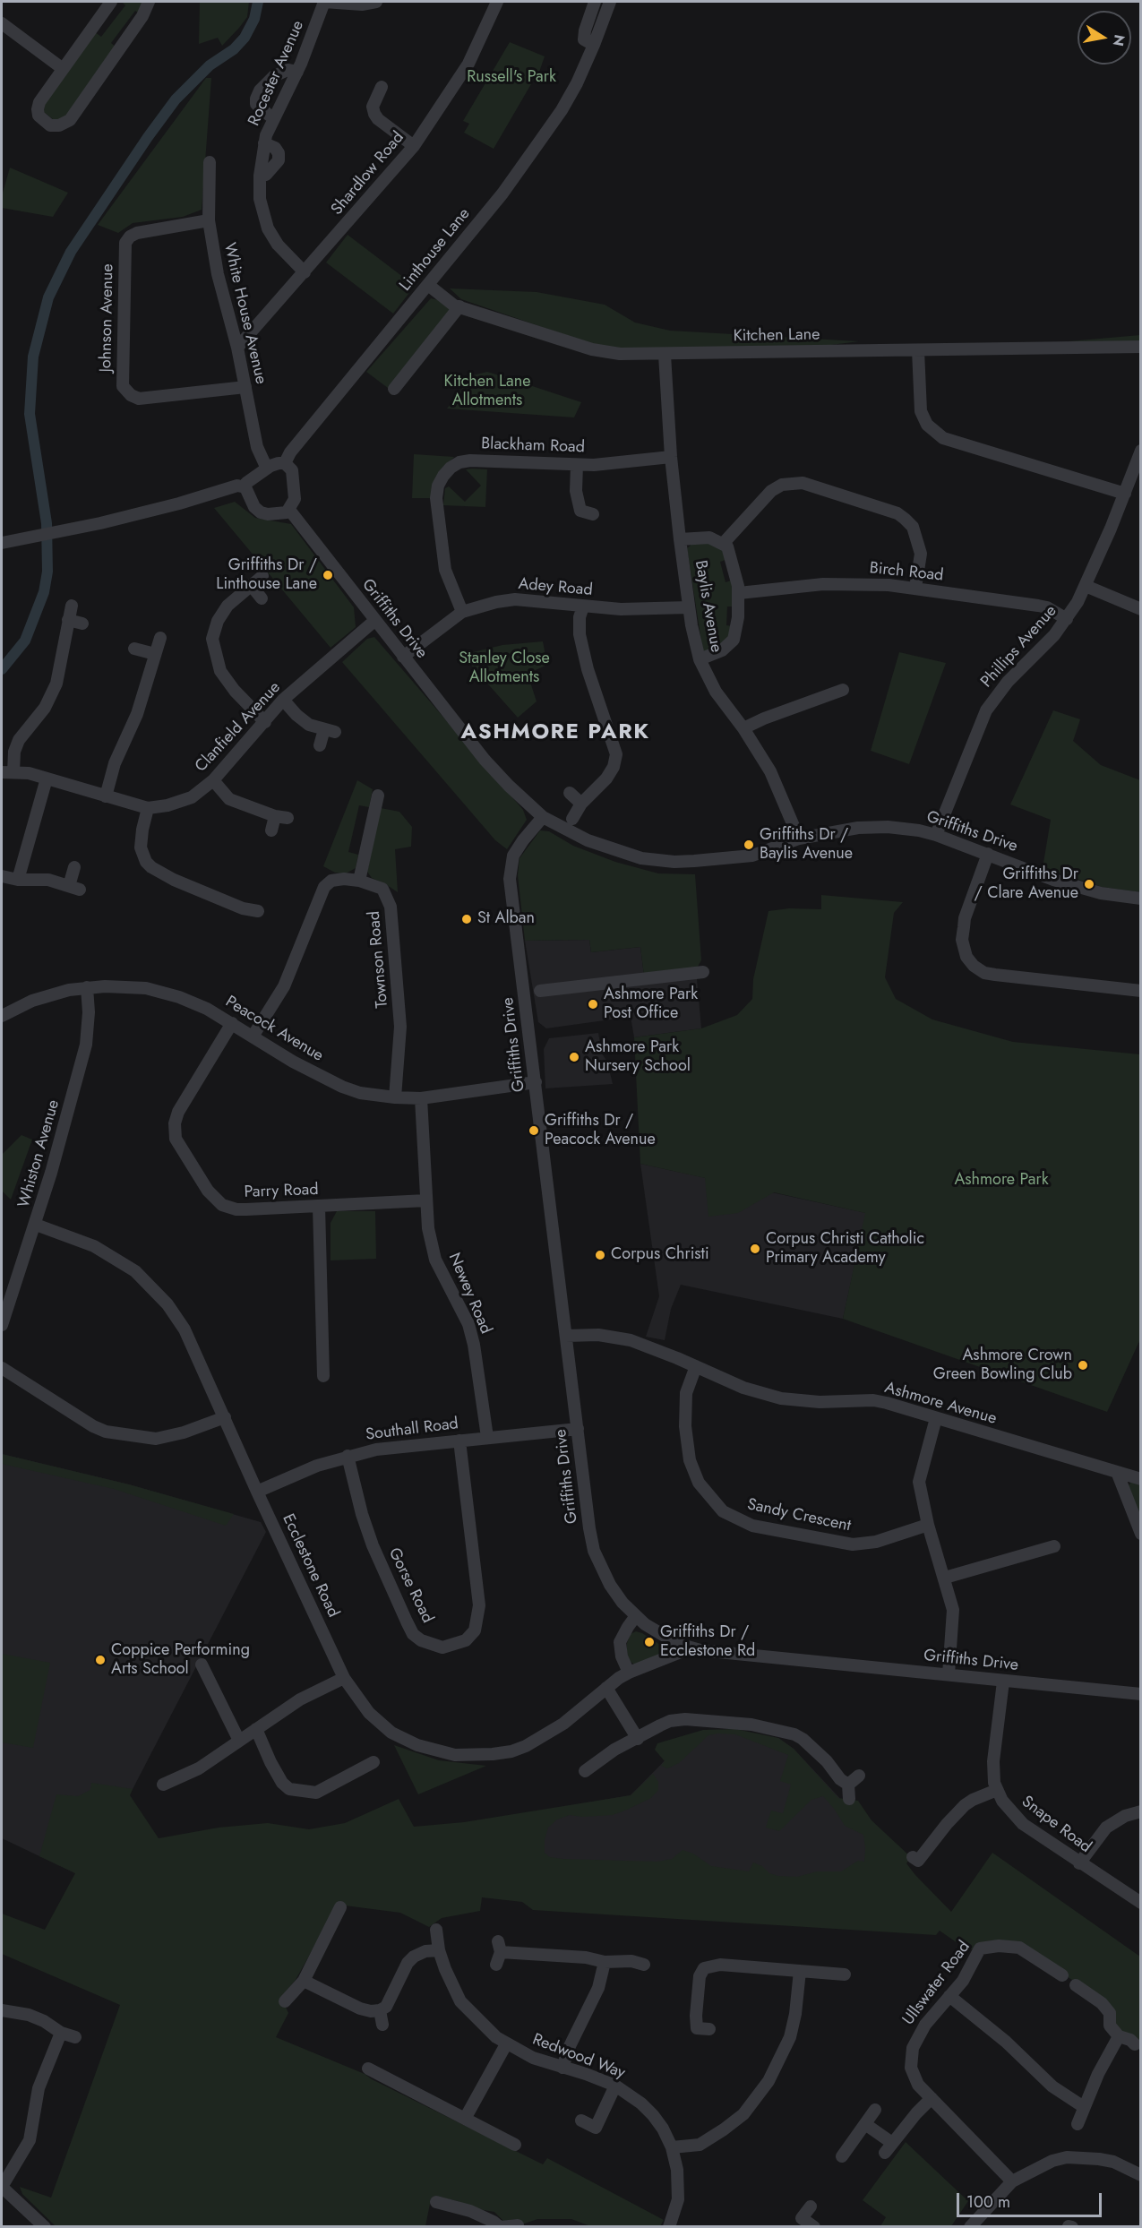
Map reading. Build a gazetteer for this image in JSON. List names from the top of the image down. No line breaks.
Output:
{"streets":{"street":["Rocester Avenue","Shardlow Road","Linthouse Lane","White House Avenue","Johnson Avenue","Kitchen Lane","Blackham Road","Birch Road","Adey Road","Baylis Avenue","Griffiths Drive","Phillips Avenue","Clanfield Avenue","Townson Road","Peacock Avenue","Whiston Avenue","Parry Road","Newey Road","Ashmore Avenue","Southall Road","Sandy Crescent","Ecclestone Road","Gorse Road","Snape Road","Ullswater Road","Redwood Way"]},"crossings":[["Rocester Avenue","Shardlow Road"],["Shardlow Road","White House Avenue"],["Linthouse Lane","White House Avenue"],["Linthouse Lane","Kitchen Lane"],["Linthouse Lane","Griffiths Drive"],["White House Avenue","Johnson Avenue"],["White House Avenue","Griffiths Drive"],["Kitchen Lane","Baylis Avenue"],["Blackham Road","Adey Road"],["Blackham Road","Baylis Avenue"],["Birch Road","Phillips Avenue"],["Adey Road","Baylis Avenue"],["Adey Road","Griffiths Drive"],["Baylis Avenue","Griffiths Drive"],["Griffiths Drive","Phillips Avenue"],["Griffiths Drive","Clanfield Avenue"],["Griffiths Drive","Peacock Avenue"],["Griffiths Drive","Ashmore Avenue"],["Griffiths Drive","Southall Road"],["Griffiths Drive","Ecclestone Road"],["Griffiths Drive","Snape Road"],["Townson Road","Peacock Avenue"],["Peacock Avenue","Whiston Avenue"],["Peacock Avenue","Parry Road"],["Peacock Avenue","Newey Road"],["Whiston Avenue","Ecclestone Road"],["Parry Road","Newey Road"],["Newey Road","Southall Road"],["Ashmore Avenue","Sandy Crescent"],["Southall Road","Ecclestone Road"],["Southall Road","Gorse Road"]],"districts":["ASHMORE PARK"],"parks":["Russell's Park","Kitchen Lane Allotments","Stanley Close Allotments","Ashmore Park"],"places":["Griffiths Dr / Linthouse Lane","Griffiths Dr / Baylis Avenue","Griffiths Dr / Clare Avenue","St Alban","Ashmore Park Post Office","Ashmore Park Nursery School","Griffiths Dr / Peacock Avenue","Corpus Christi Catholic Primary Academy","Corpus Christi","Ashmore Crown Green Bowling Club","Griffiths Dr / Ecclestone Rd","Coppice Performing Arts School"],"scale_bar":"100 m","north":"right"}
